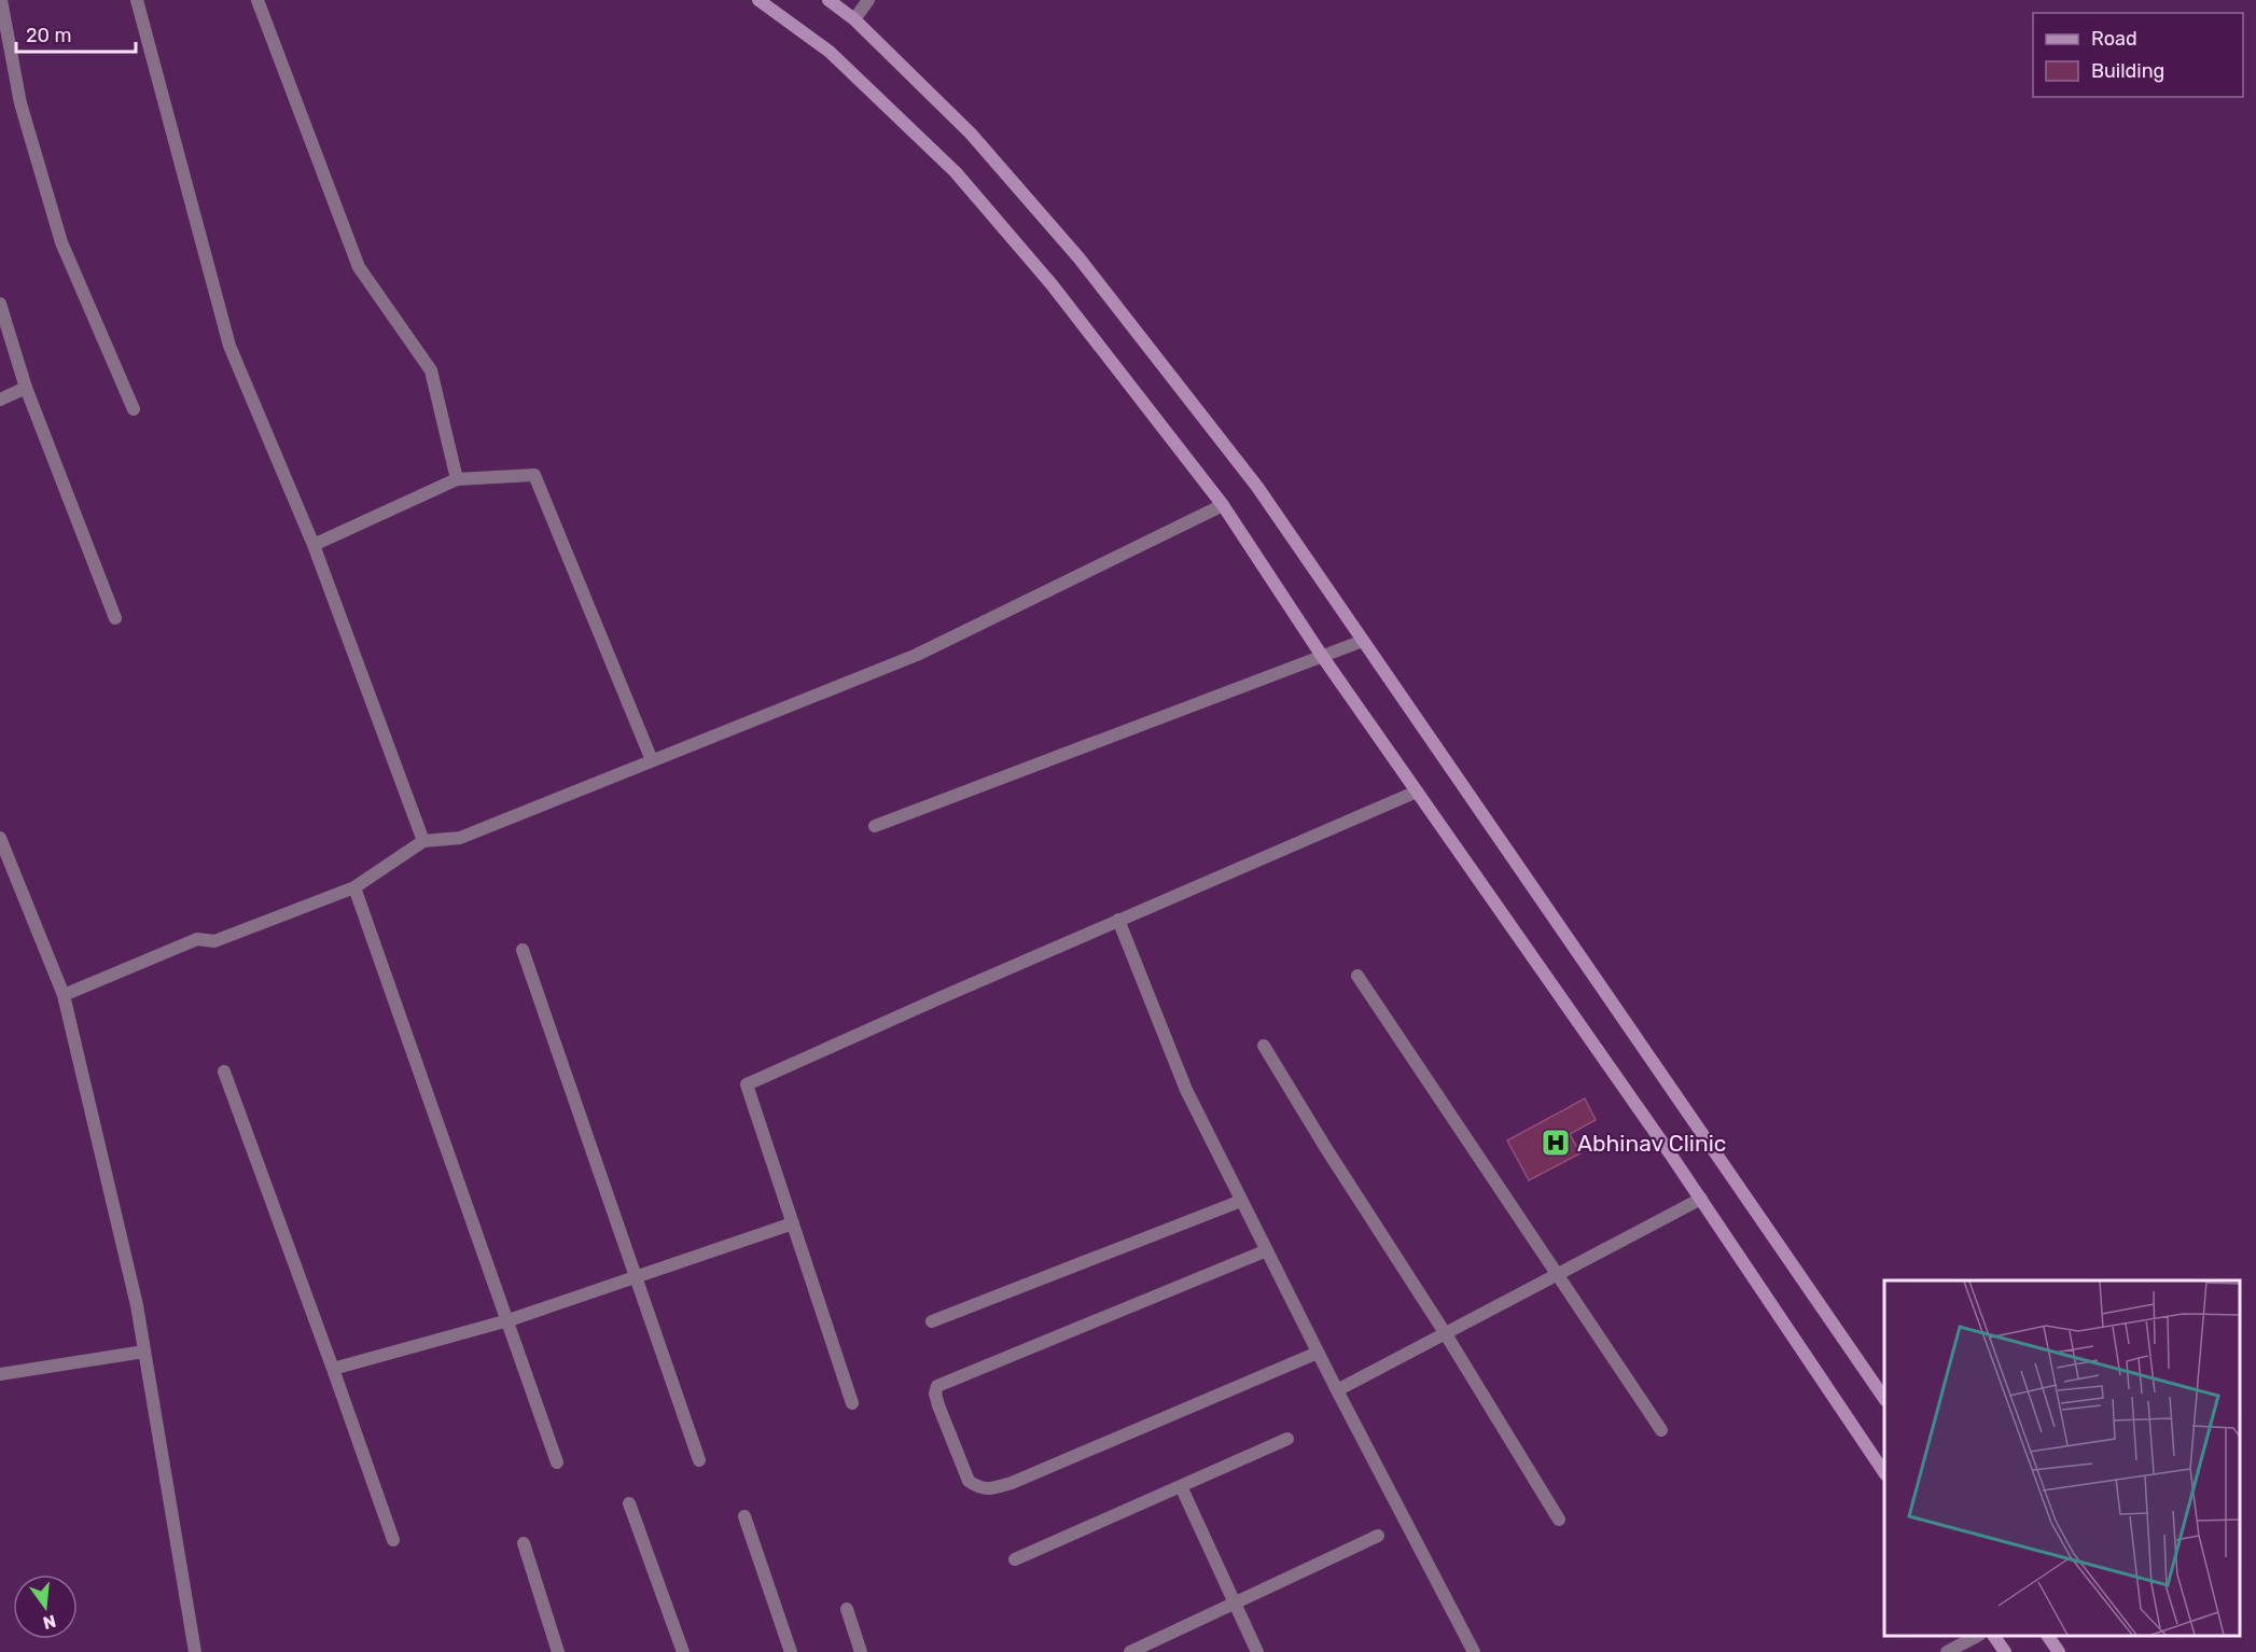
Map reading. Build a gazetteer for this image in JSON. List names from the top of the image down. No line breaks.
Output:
{"places":{"hospital":["Abhinav Clinic"]},"legend":["Road","Building"],"scale_bar":"20 m","north":"bottom"}
